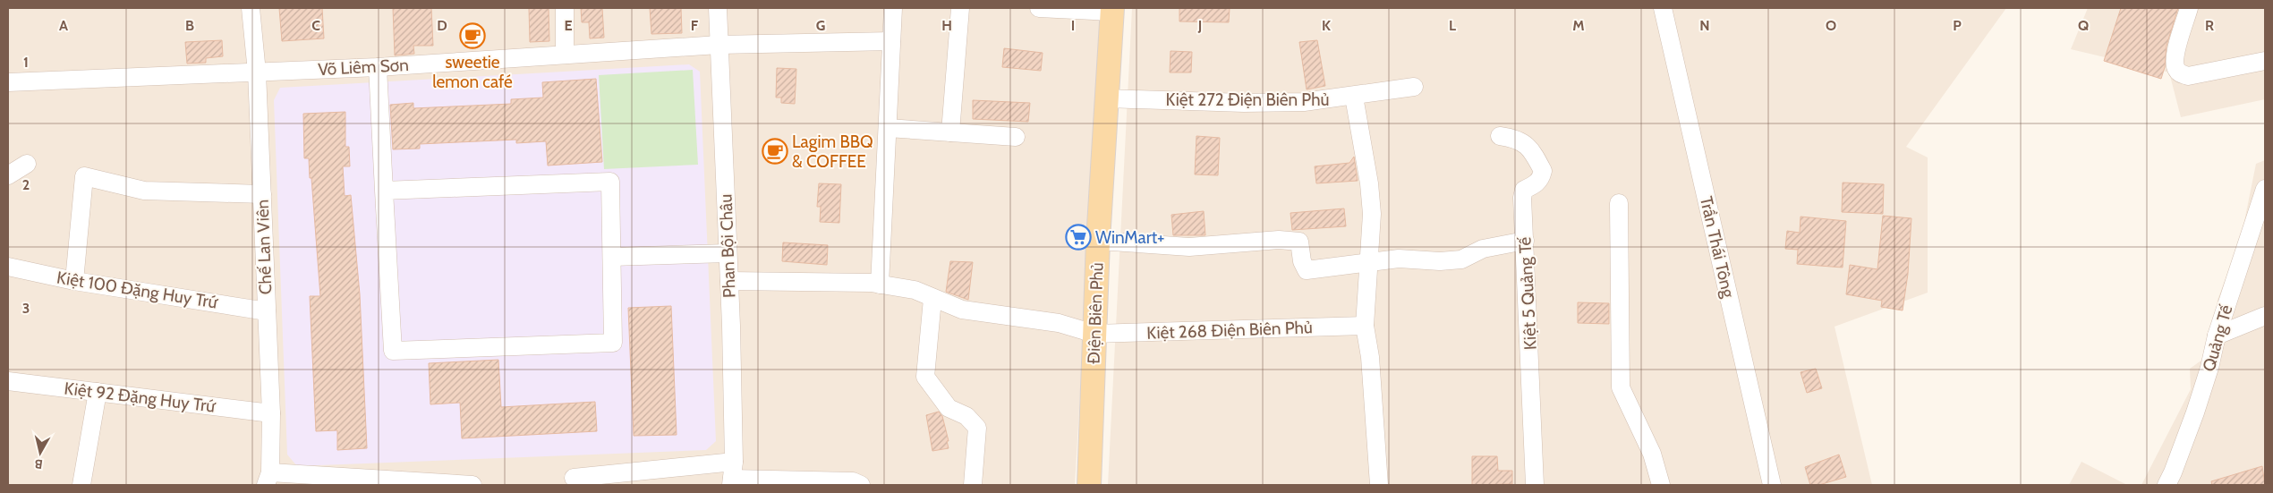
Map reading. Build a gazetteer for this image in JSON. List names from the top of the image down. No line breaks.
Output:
{"streets":{"main road":["Điện Biên Phủ"],"street":["Võ Liêm Sơn","Kiệt 272 Điện Biên Phủ","Phan Bội Châu","Chế Lan Viên","Trần Thái Tông","Kiệt 100 Đặng Huy Trứ","Kiệt 5 Quảng Tế","Kiệt 268 Điện Biên Phủ","Quảng Tế","Kiệt 92 Đặng Huy Trứ"]},"crossings":[["Võ Liêm Sơn","Phan Bội Châu"],["Võ Liêm Sơn","Chế Lan Viên"],["Kiệt 272 Điện Biên Phủ","Điện Biên Phủ"],["Phan Bội Châu","Kiệt 268 Điện Biên Phủ"],["Chế Lan Viên","Kiệt 100 Đặng Huy Trứ"],["Chế Lan Viên","Kiệt 92 Đặng Huy Trứ"],["Điện Biên Phủ","Kiệt 268 Điện Biên Phủ"]],"places":{"cafe":["sweetie lemon café","Lagim BBQ & COFFEE"],"supermarket":["WinMart+"]},"north":"bottom","grid":{"columns":["A","B","C","D","E","F","G","H","I","J","K","L","M","N","O","P","Q","R"],"rows":["1","2","3"]}}
